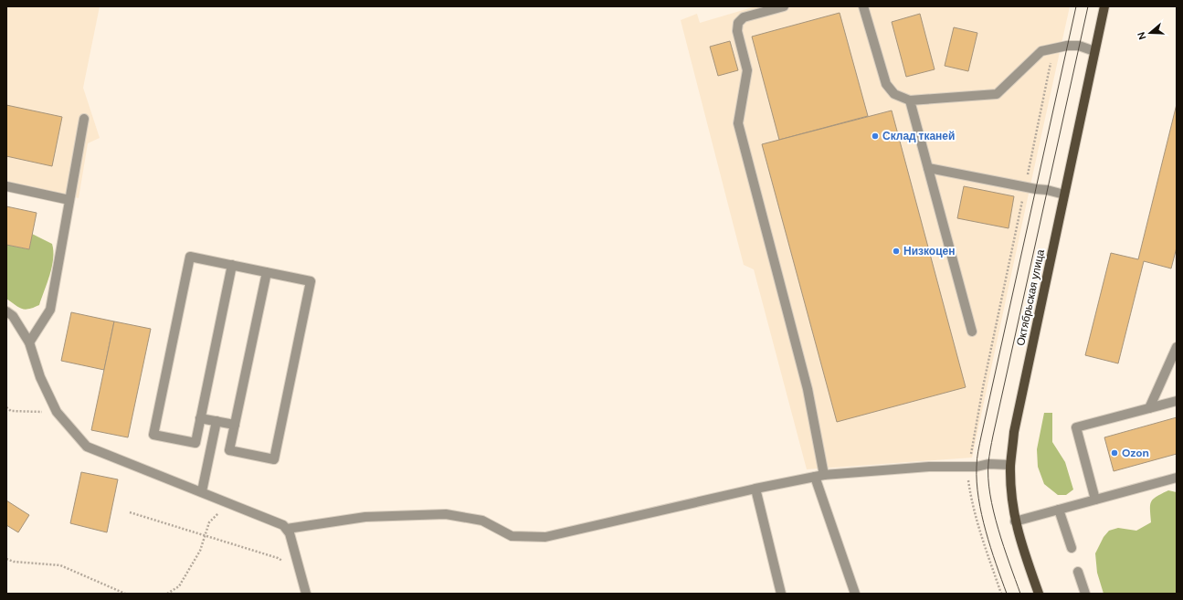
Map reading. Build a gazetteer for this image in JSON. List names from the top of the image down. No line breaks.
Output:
{"streets":{"main road":["Октябрьская улица"]},"places":["Склад тканей","Низкоцен","Ozon"],"north":"left"}
